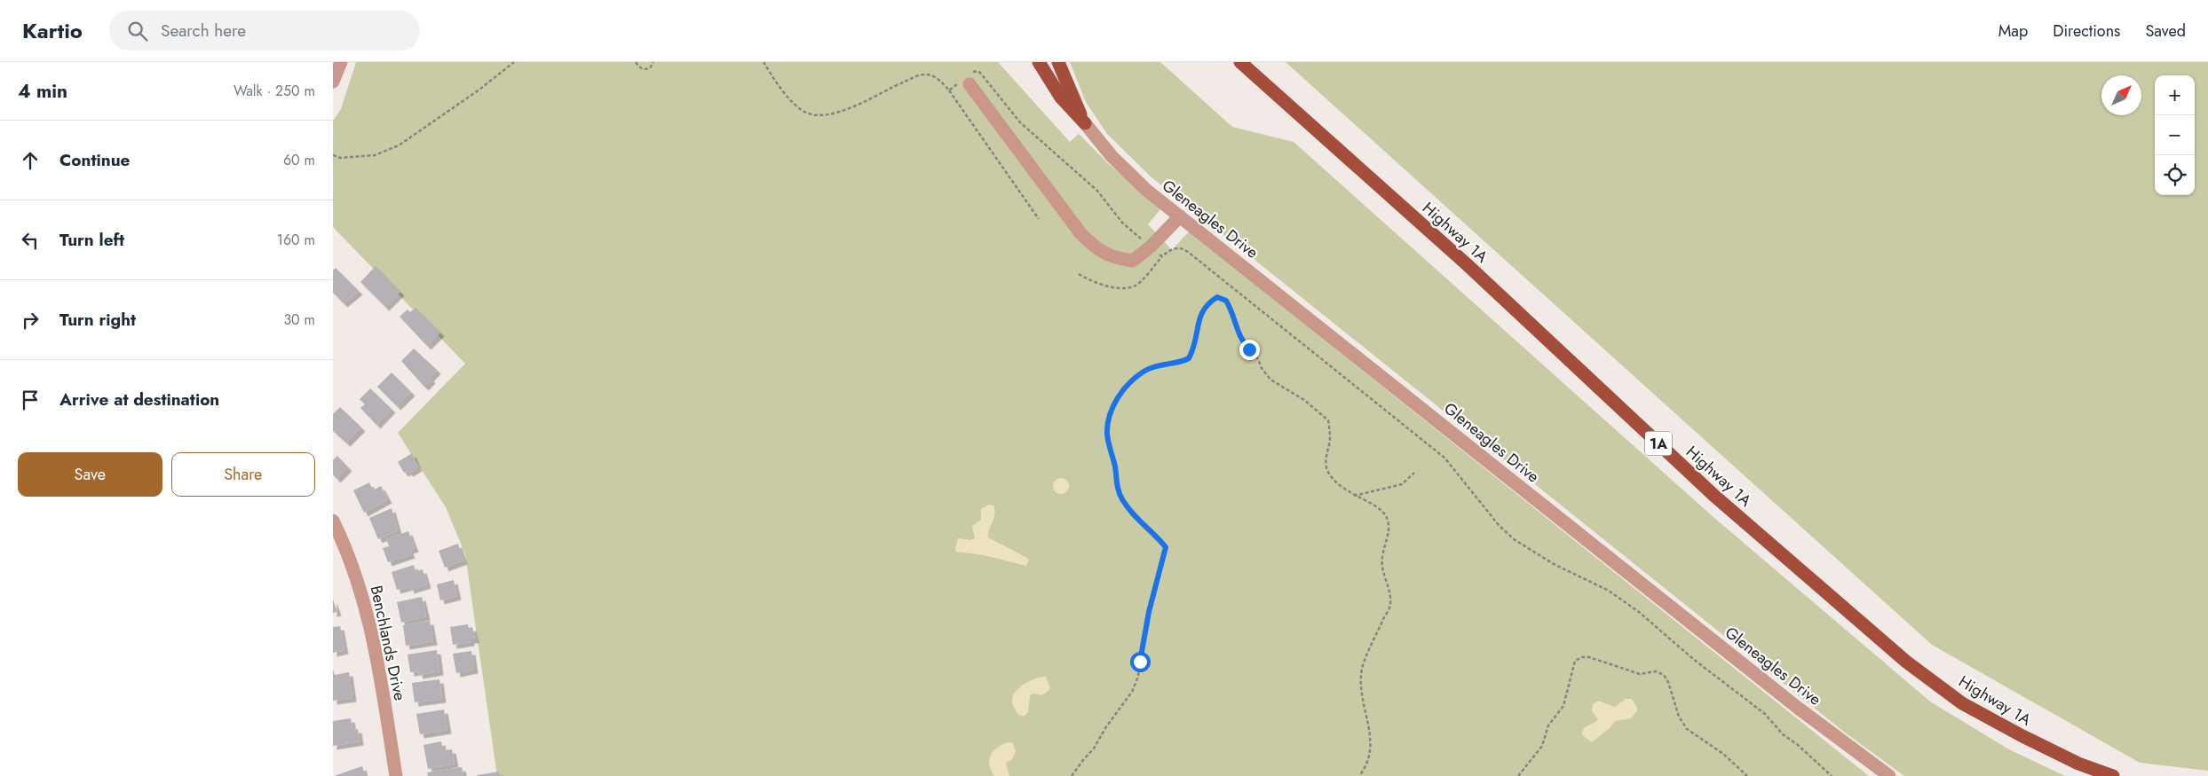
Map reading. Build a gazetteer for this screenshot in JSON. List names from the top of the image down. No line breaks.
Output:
{"streets":{"main road":["Highway 1A","1A"],"street":["Gleneagles Drive","Benchlands Drive"]},"north":"top right","page":{"header":"Kartio","search":"Search here","nav":["Map","Directions","Saved"],"heading":["4 min","Walk · 250 m"],"map_buttons":["+","−"],"list":[["Continue","60 m"],["Turn left","160 m"],["Turn right","30 m"],"Arrive at destination"],"buttons":["Save","Share"]}}
